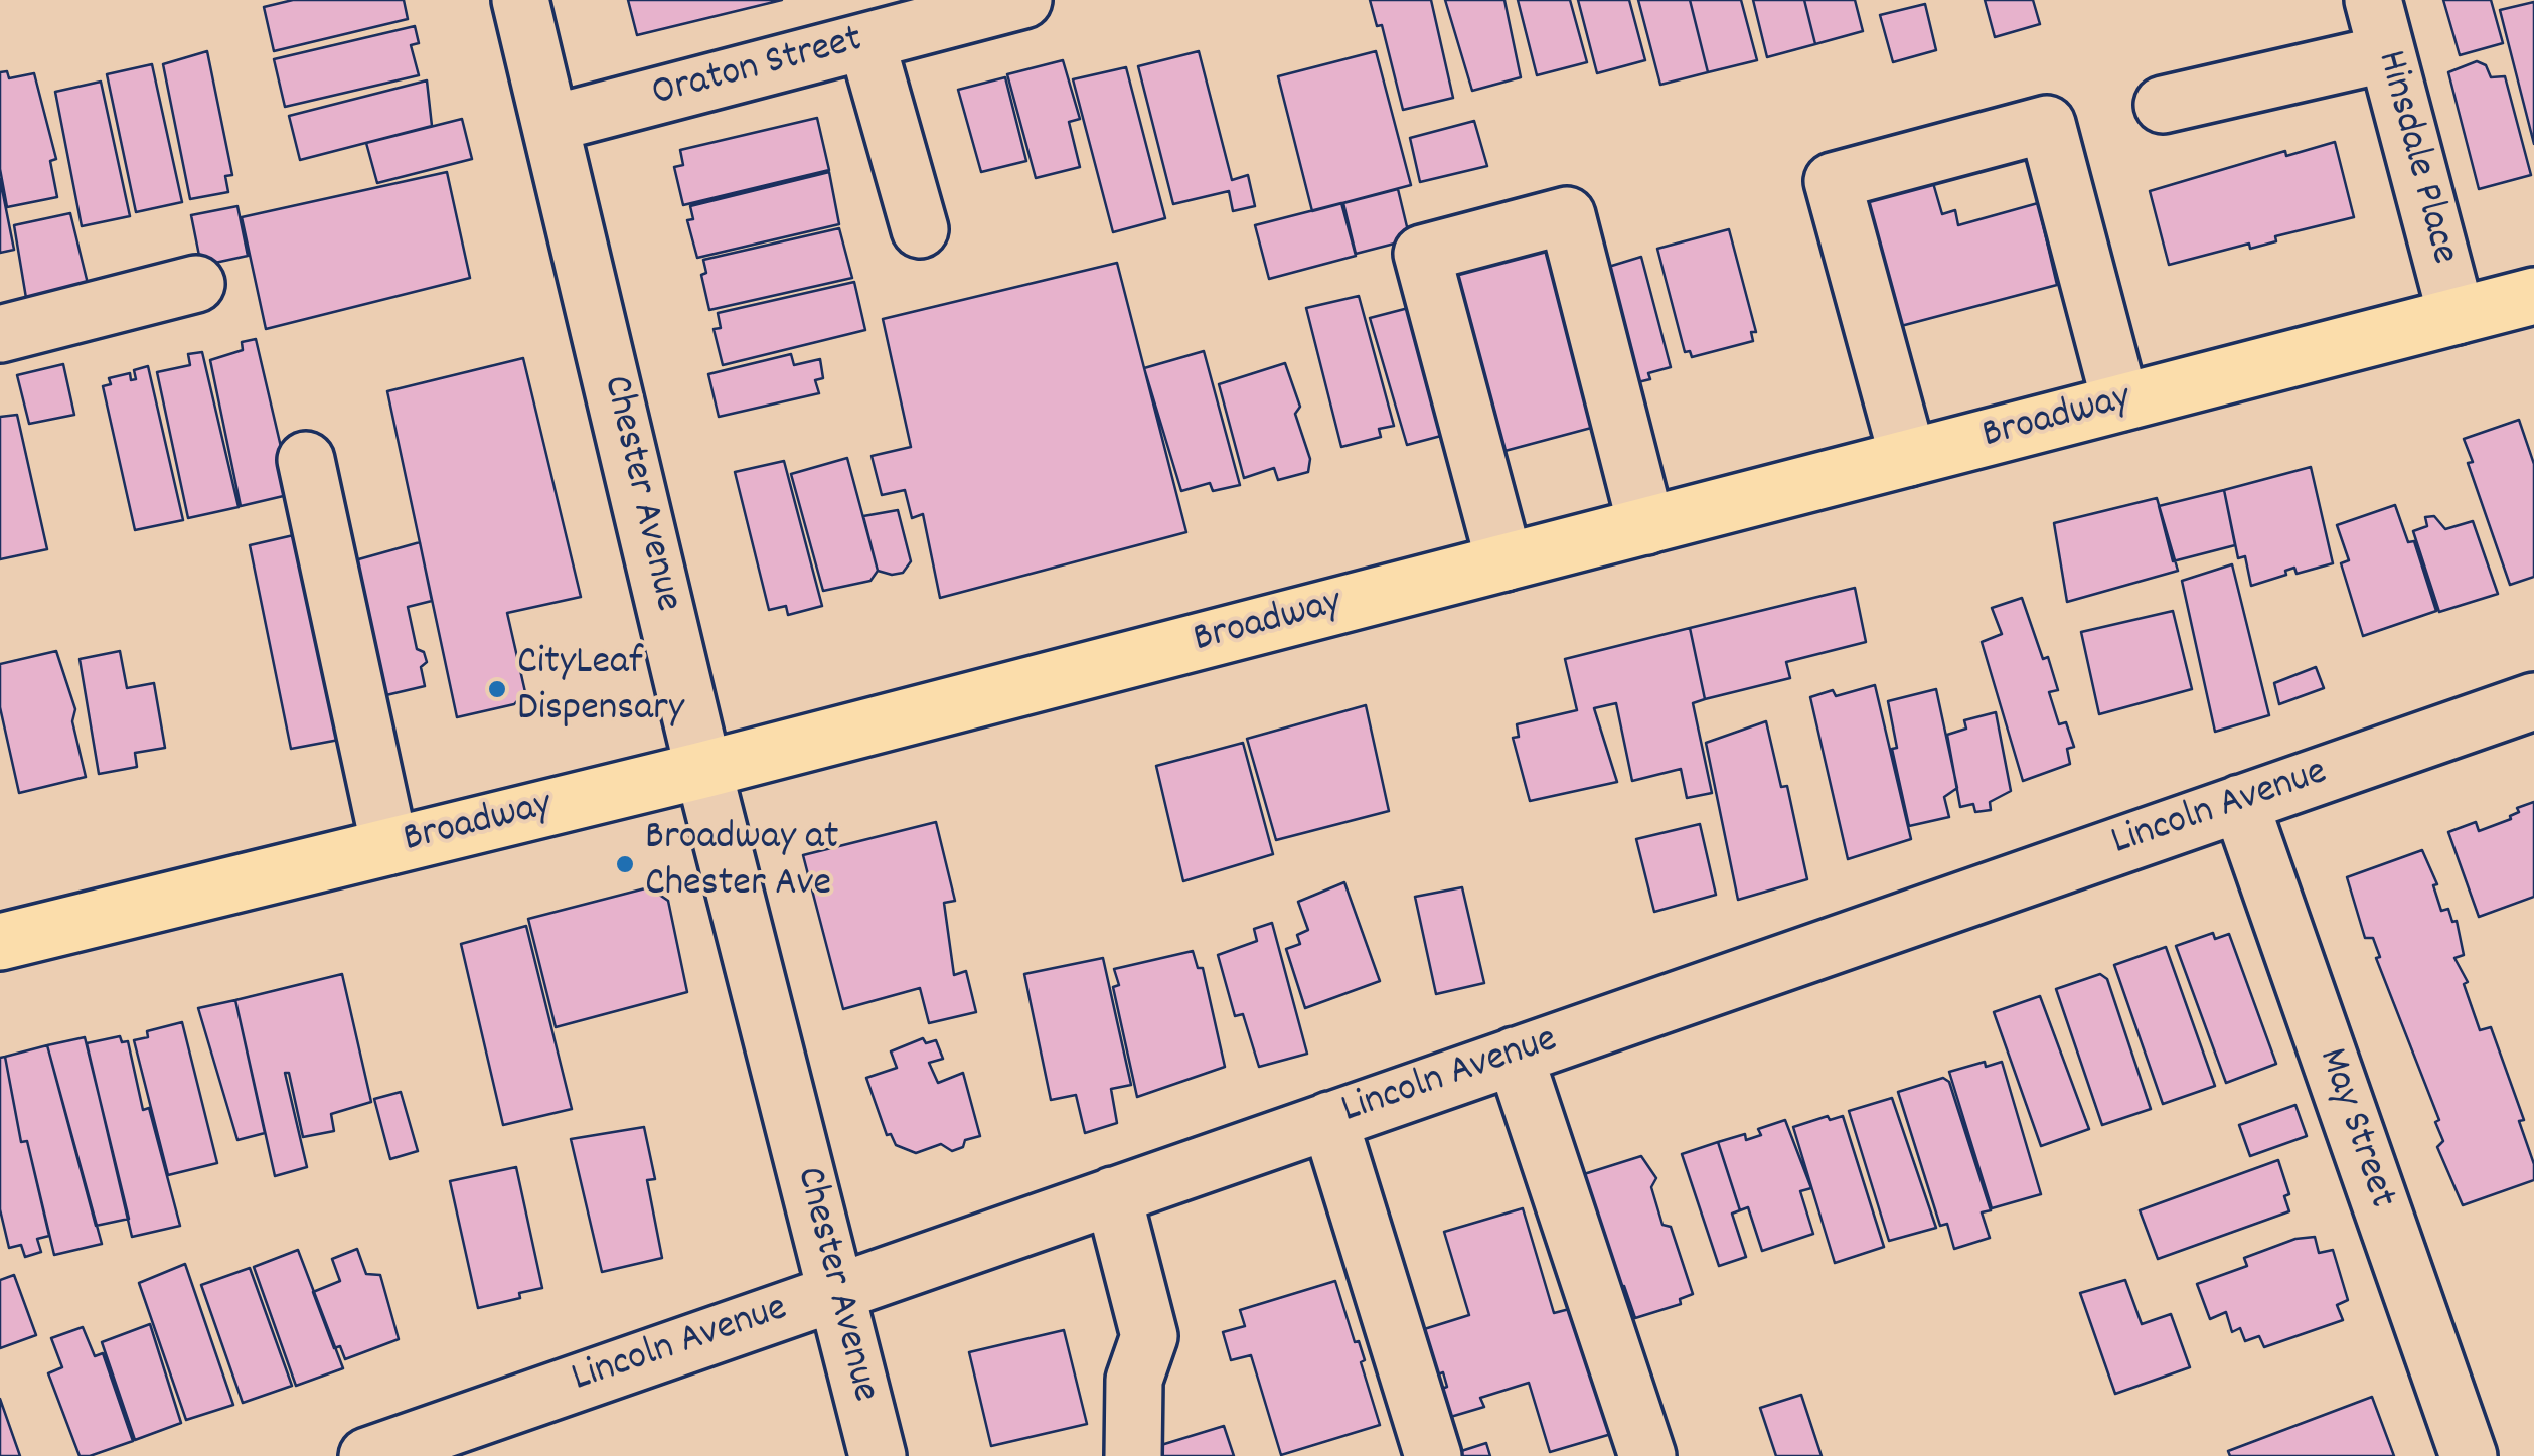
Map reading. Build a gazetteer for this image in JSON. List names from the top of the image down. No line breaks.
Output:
{"streets":{"main road":["Broadway"],"street":["Oraton Street","Hinsdale Place","Chester Avenue","Lincoln Avenue","May Street"]},"crossings":[["Oraton Street","Chester Avenue"],["Hinsdale Place","Broadway"],["Broadway","Chester Avenue"],["Chester Avenue","Lincoln Avenue"],["Lincoln Avenue","May Street"]],"places":["CityLeaf Dispensary","Broadway at Chester Ave"]}
